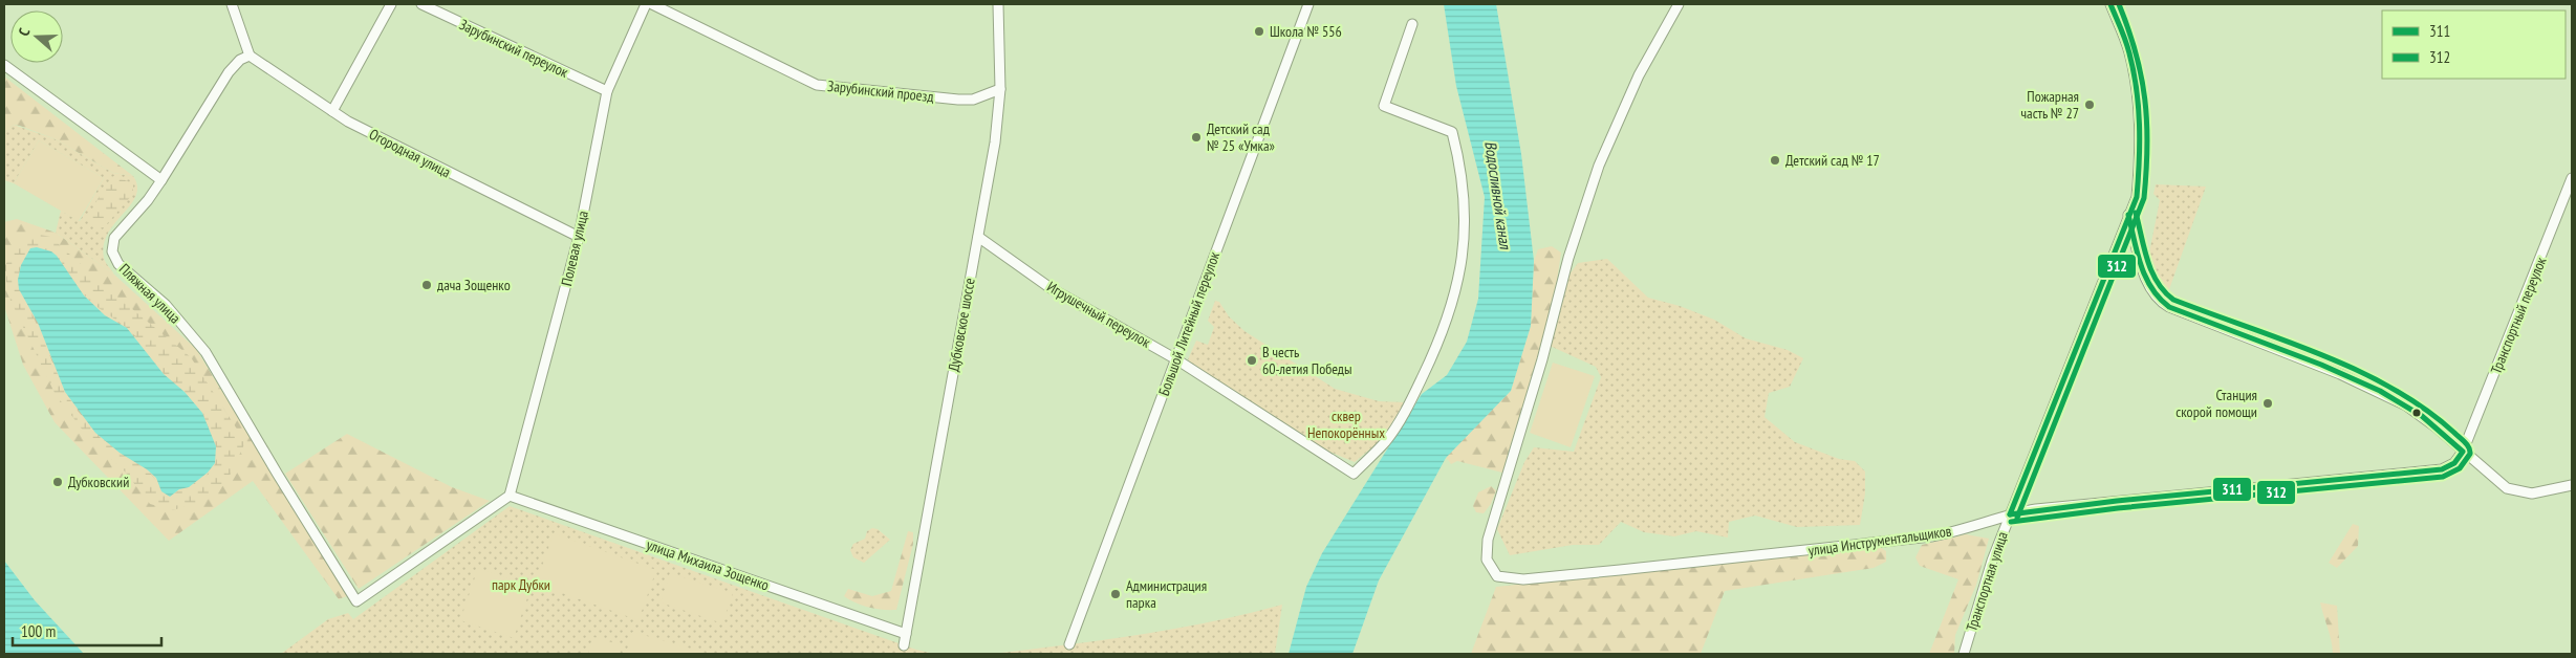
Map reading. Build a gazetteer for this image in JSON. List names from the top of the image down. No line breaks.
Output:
{"streets":{"street":["Зарубинский переулок","Зарубинский проезд","Огородная улица","Полевая улица","Пляжная улица","Игрушечный переулок","Транспортный переулок","Большой Литейный переулок","Дубковское шоссе","улица Инструментальщиков","улица Михаила Зощенко","Транспортная улица"]},"crossings":[["Зарубинский переулок","Полевая улица"],["Зарубинский проезд","Дубковское шоссе"],["Огородная улица","Полевая улица"],["Огородная улица","Пляжная улица"],["Полевая улица","Пляжная улица"],["Полевая улица","улица Михаила Зощенко"],["Пляжная улица","улица Михаила Зощенко"],["Игрушечный переулок","Большой Литейный переулок"],["Игрушечный переулок","Дубковское шоссе"],["Транспортный переулок","улица Инструментальщиков"],["Дубковское шоссе","улица Михаила Зощенко"],["улица Инструментальщиков","Транспортная улица"]],"water":["Водосливной канал"],"parks":["сквер Непокорённых","парк Дубки"],"places":["Школа № 556","Пожарная часть № 27","Детский сад № 25 «Умка»","Детский сад № 17","дача Зощенко","В честь 60-летия Победы","Станция скорой помощи","Дубковский","Администрация парка"],"lines":["transit line 311","transit line 312"],"legend":["311","312"],"scale_bar":"100 m","north":"left"}
